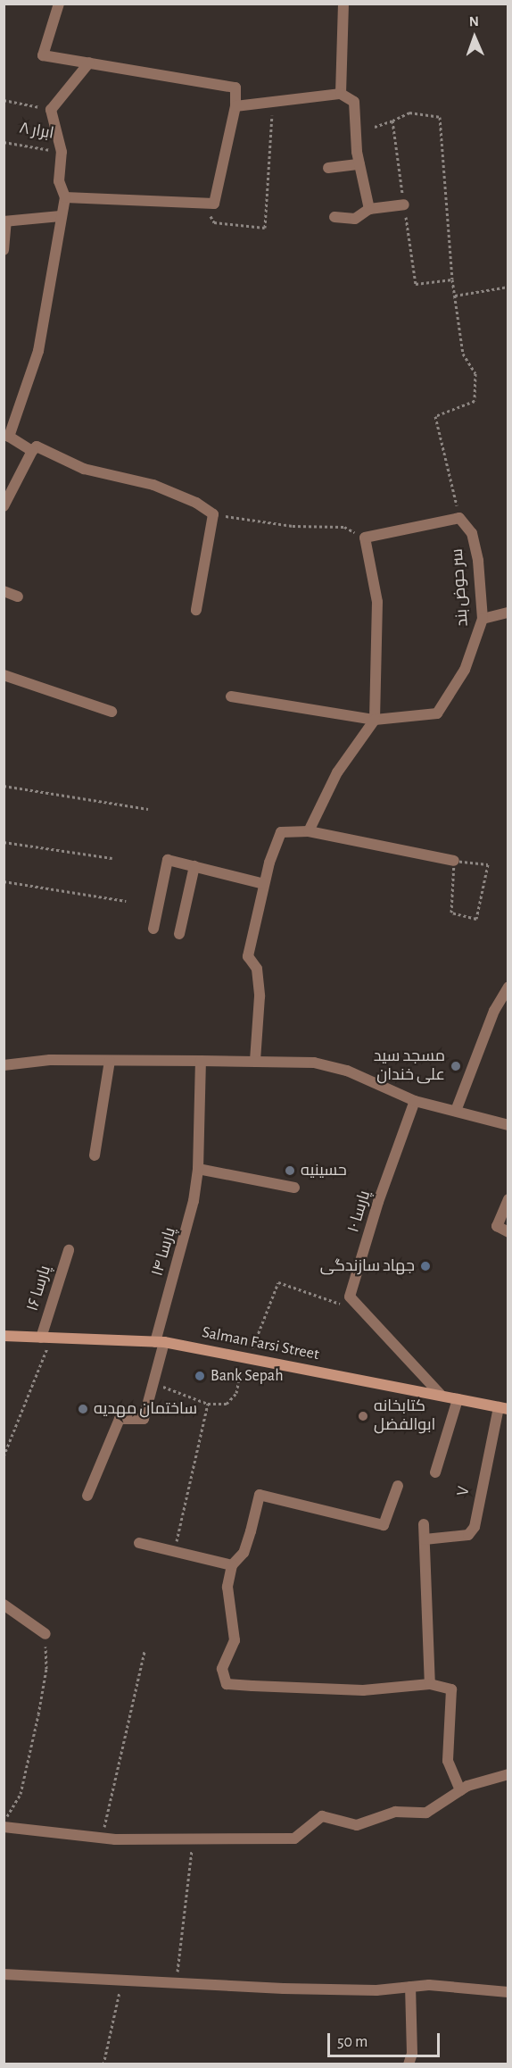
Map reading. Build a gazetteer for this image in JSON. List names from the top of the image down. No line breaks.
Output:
{"streets":{"main road":["Salman Farsi Street"],"street":["ابرار ۸","سر حوض بند","پارسا ۱۰","پارسا ۱۴","پارسا ۱۶","۷"]},"crossings":[["پارسا ۱۰","Salman Farsi Street"],["پارسا ۱۴","Salman Farsi Street"],["پارسا ۱۶","Salman Farsi Street"],["Salman Farsi Street","۷"]],"places":["مسجد سید علی خندان","حسینیه","جهاد سازندگی","Bank Sepah","ساختمان مهدیه","کتابخانه ابوالفضل"],"scale_bar":"50 m","north":"top"}
